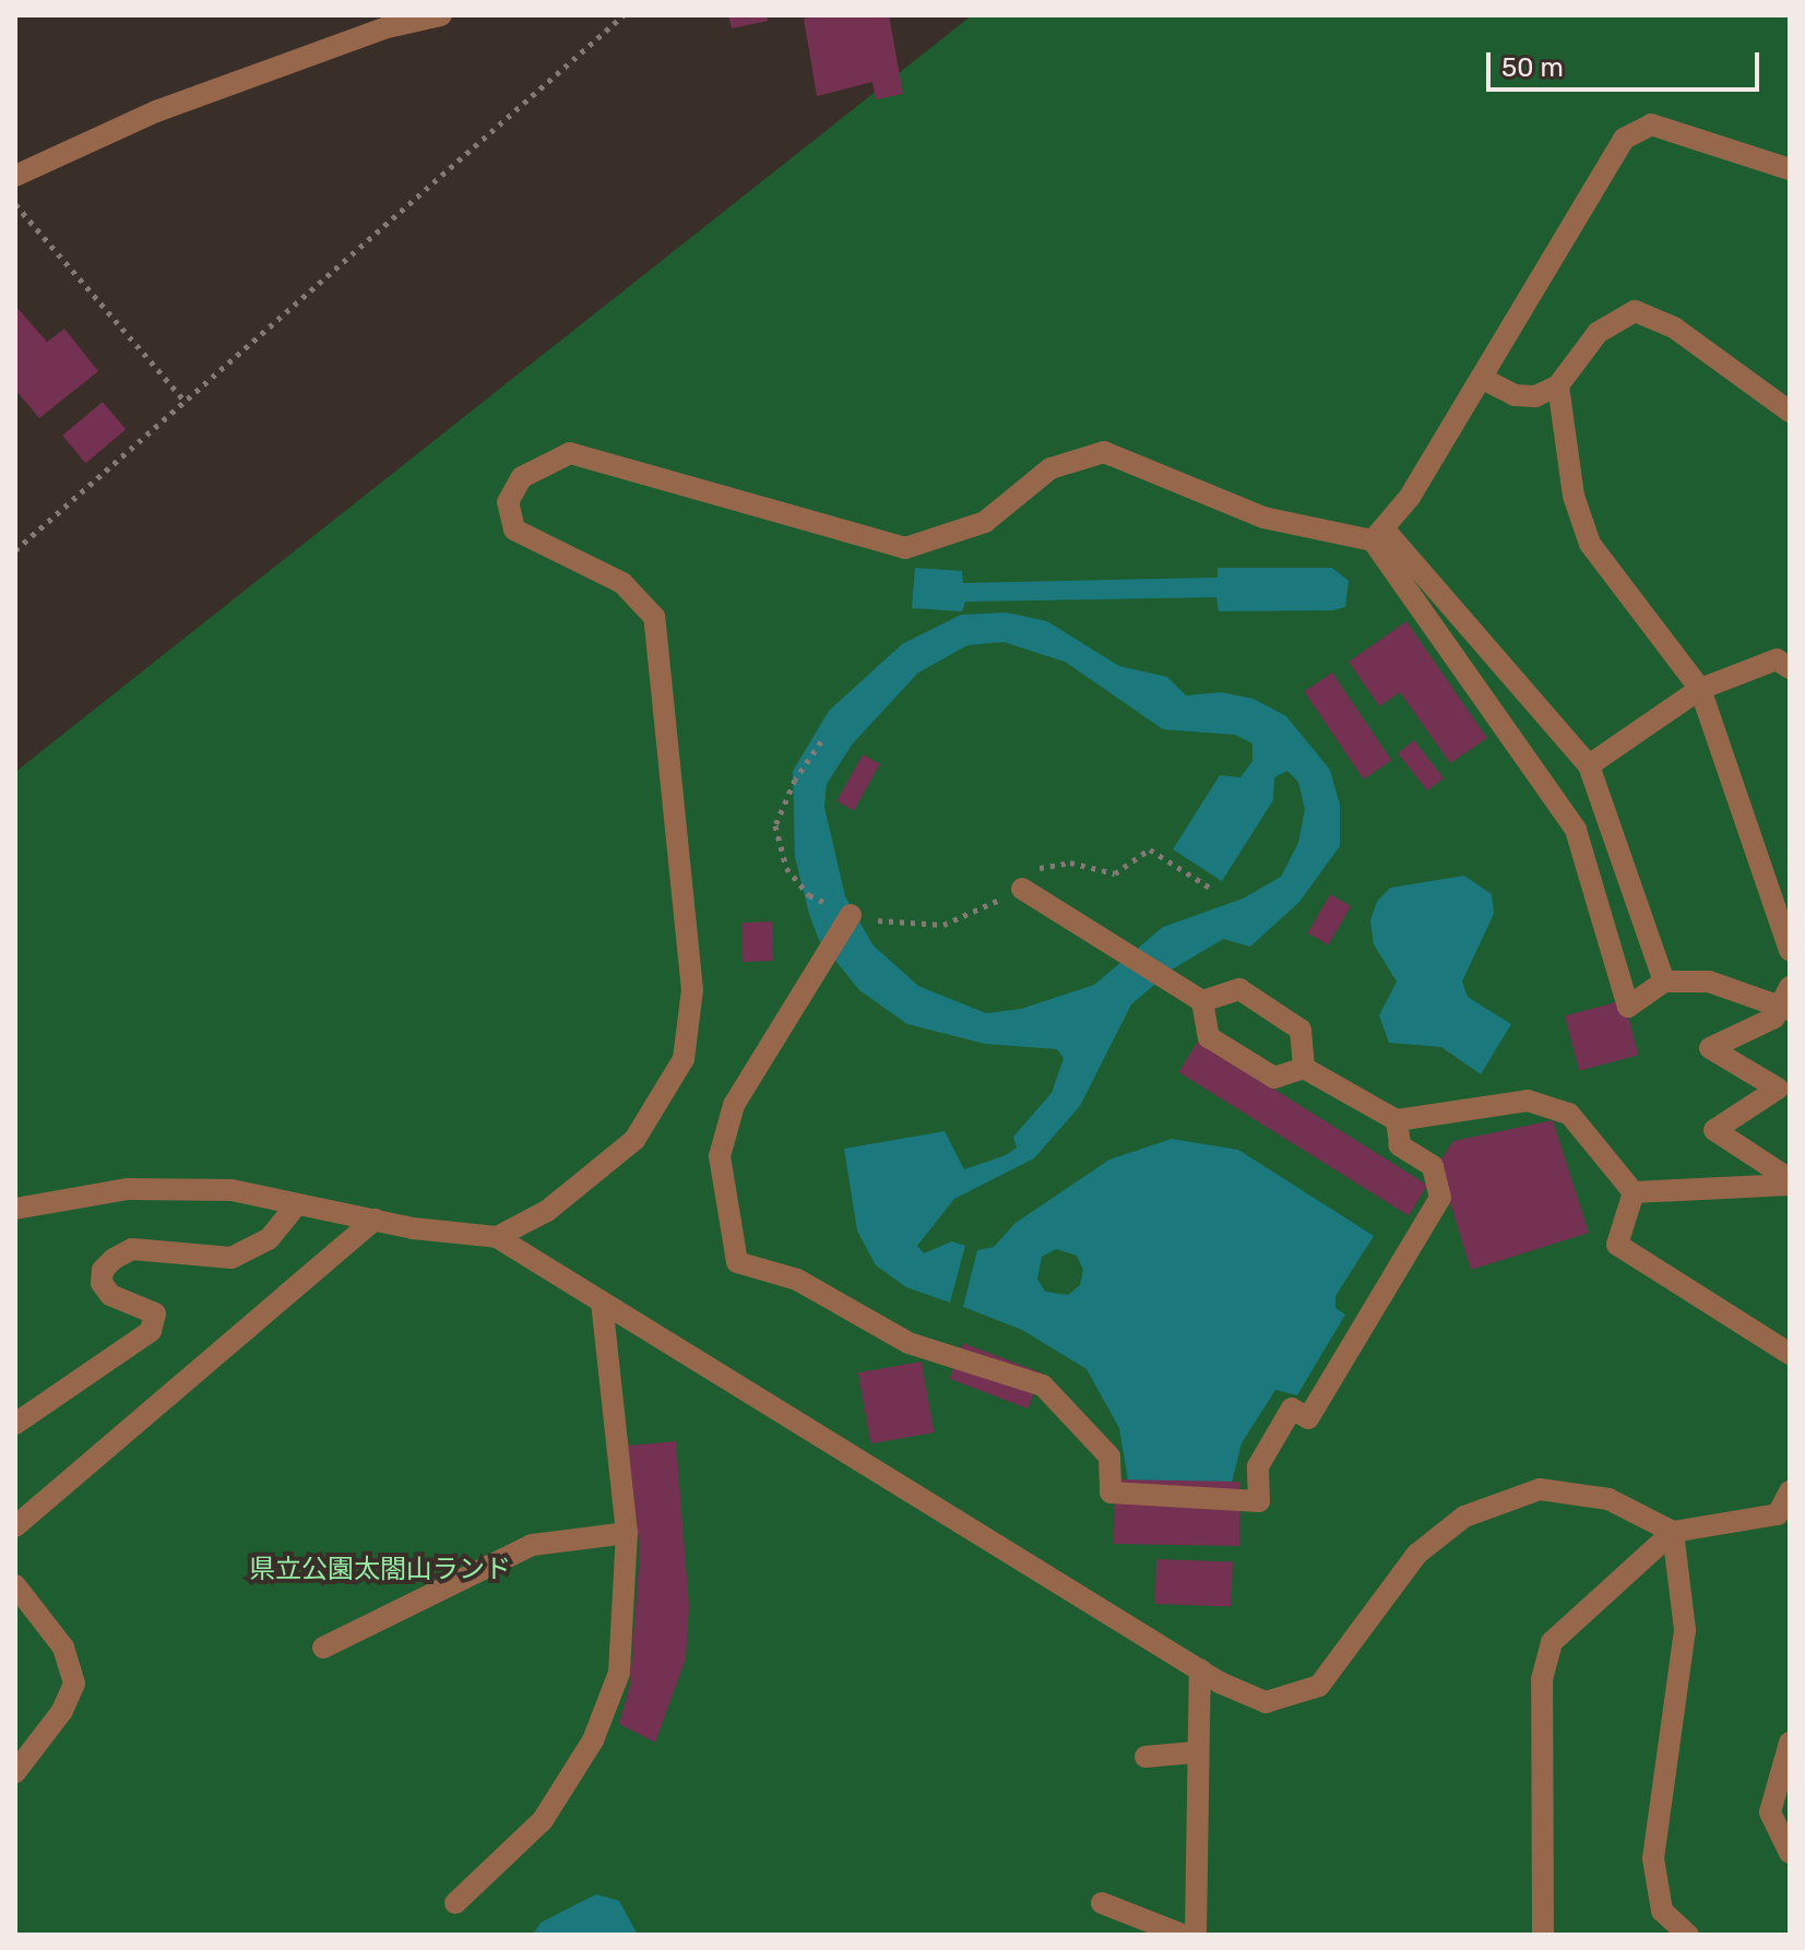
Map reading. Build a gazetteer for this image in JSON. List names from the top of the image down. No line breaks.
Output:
{"parks":["県立公園太閤山ランド"],"scale_bar":"50 m"}
